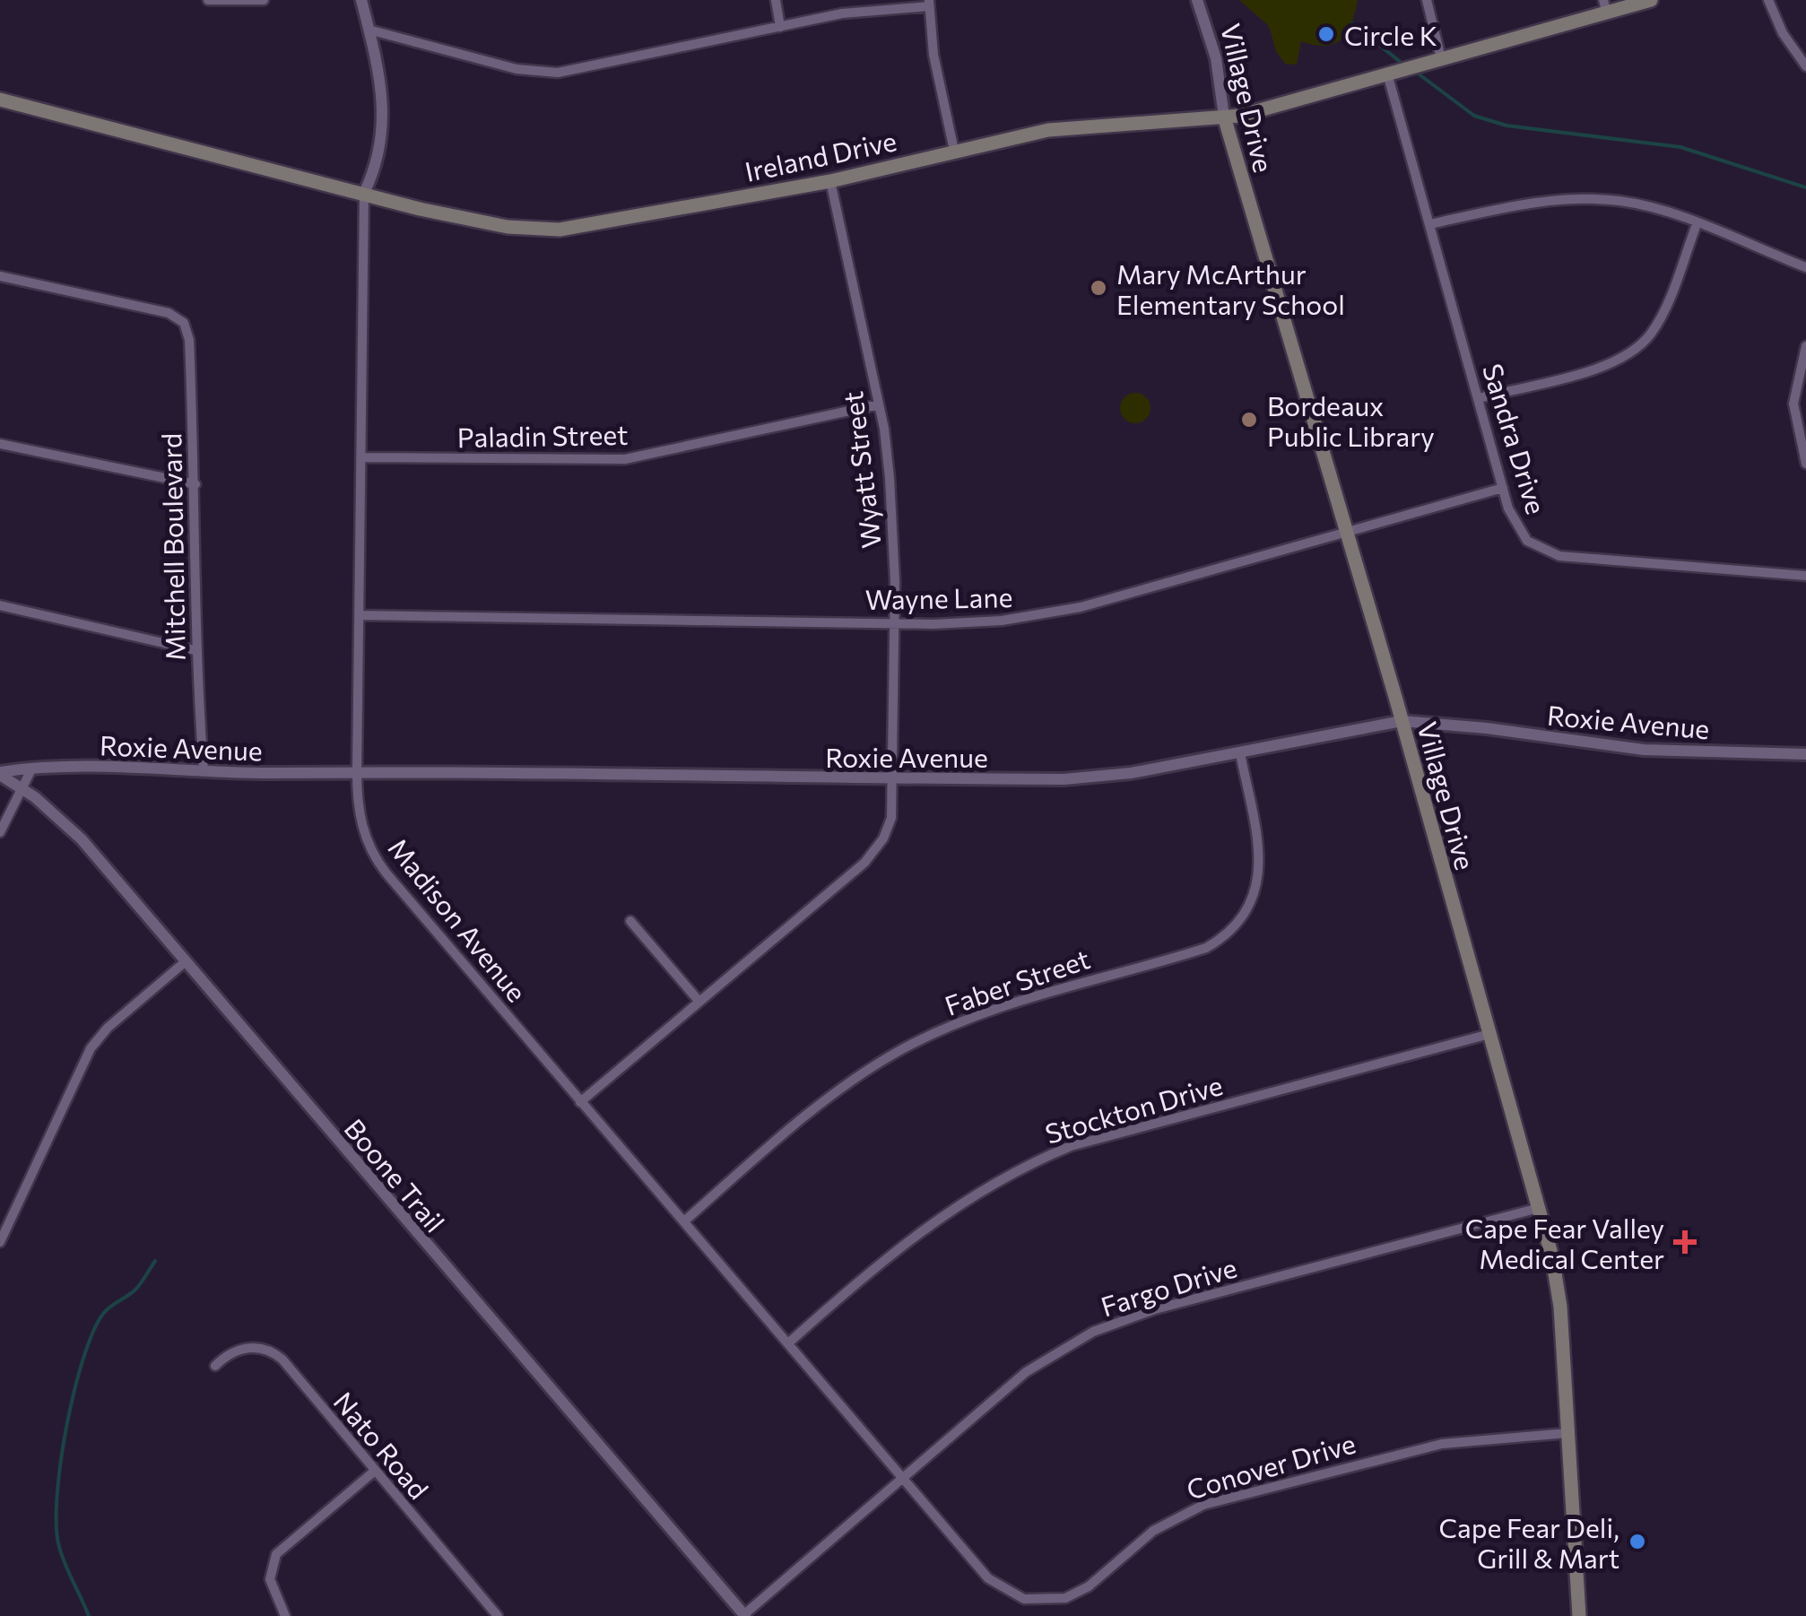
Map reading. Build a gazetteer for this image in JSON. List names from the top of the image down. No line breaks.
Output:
{"streets":{"main road":["Village Drive","Ireland Drive"],"street":["Paladin Street","Sandra Drive","Wyatt Street","Mitchell Boulevard","Wayne Lane","Roxie Avenue","Madison Avenue","Faber Street","Stockton Drive","Boone Trail","Fargo Drive","Nato Road","Conover Drive"]},"crossings":[["Village Drive","Ireland Drive"],["Village Drive","Wayne Lane"],["Village Drive","Roxie Avenue"],["Village Drive","Stockton Drive"],["Village Drive","Fargo Drive"],["Village Drive","Conover Drive"],["Ireland Drive","Sandra Drive"],["Ireland Drive","Wyatt Street"],["Ireland Drive","Madison Avenue"],["Paladin Street","Wyatt Street"],["Paladin Street","Madison Avenue"],["Sandra Drive","Wayne Lane"],["Wyatt Street","Wayne Lane"],["Wyatt Street","Roxie Avenue"],["Wyatt Street","Madison Avenue"],["Mitchell Boulevard","Roxie Avenue"],["Wayne Lane","Madison Avenue"],["Roxie Avenue","Madison Avenue"],["Roxie Avenue","Faber Street"],["Roxie Avenue","Boone Trail"],["Madison Avenue","Faber Street"],["Madison Avenue","Stockton Drive"],["Madison Avenue","Fargo Drive"],["Madison Avenue","Conover Drive"],["Boone Trail","Fargo Drive"],["Fargo Drive","Conover Drive"]],"places":{"other":["Circle K","Mary McArthur Elementary School","Bordeaux Public Library","Cape Fear Deli, Grill & Mart"],"health":["Cape Fear Valley Medical Center"]}}
